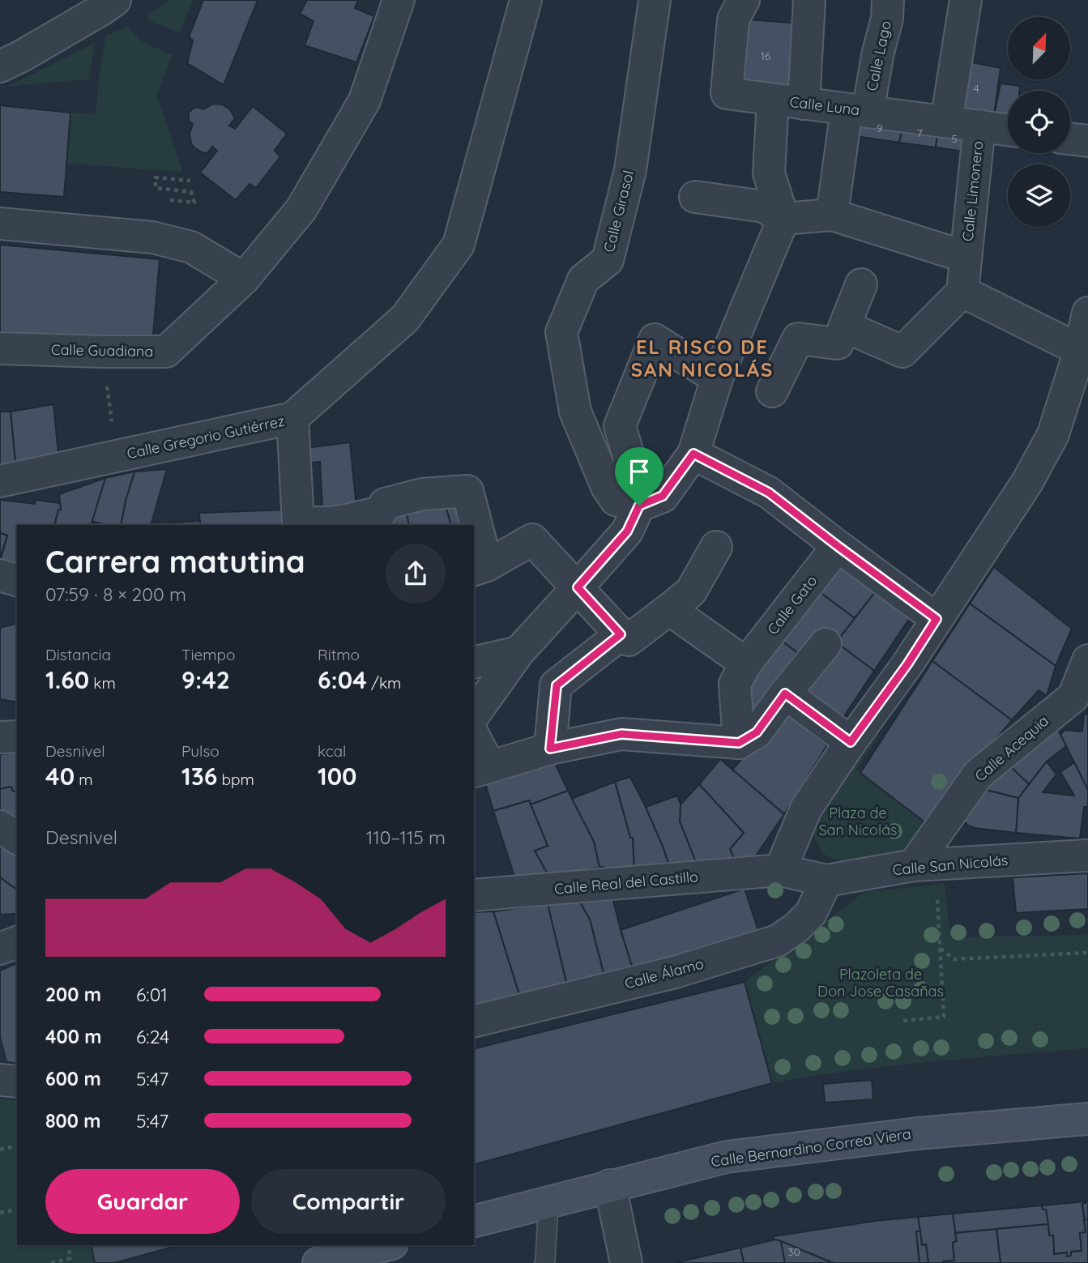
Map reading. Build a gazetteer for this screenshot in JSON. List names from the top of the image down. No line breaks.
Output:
{"streets":{"street":["Calle Lago","Calle Luna","Calle Limonero","Calle Girasol","Calle Guadiana","Calle Gregorio Gutiérrez","Calle Gato","Calle Acequia","Calle San Nicolás","Calle Real del Castillo","Calle Álamo","Calle Bernardino Correa Viera"]},"crossings":[["Calle Lago","Calle Luna"],["Calle Luna","Calle Limonero"],["Calle Acequia","Calle San Nicolás"],["Calle San Nicolás","Calle Real del Castillo"],["Calle San Nicolás","Calle Álamo"]],"districts":["EL RISCO DE SAN NICOLÁS"],"parks":["Plaza de San Nicolás","Plazoleta de Don Jose Casañas"],"house_numbers":["16","4","9","7","5","30"],"north":"top right","page":{"heading":["Carrera matutina","07:59 · 8 × 200 m"],"stats":[["Distancia","1.60 km"],["Tiempo","9:42"],["Ritmo","6:04 /km"],["Desnivel","40 m"],["Pulso","136 bpm"],["kcal","100"]],"chart":["Desnivel","110–115 m"],"list":[{"name":"200 m","note":"6:01"},{"name":"400 m","note":"6:24"},{"name":"600 m","note":"5:47"},{"name":"800 m","note":"5:47"}],"buttons":["Guardar","Compartir"]}}
